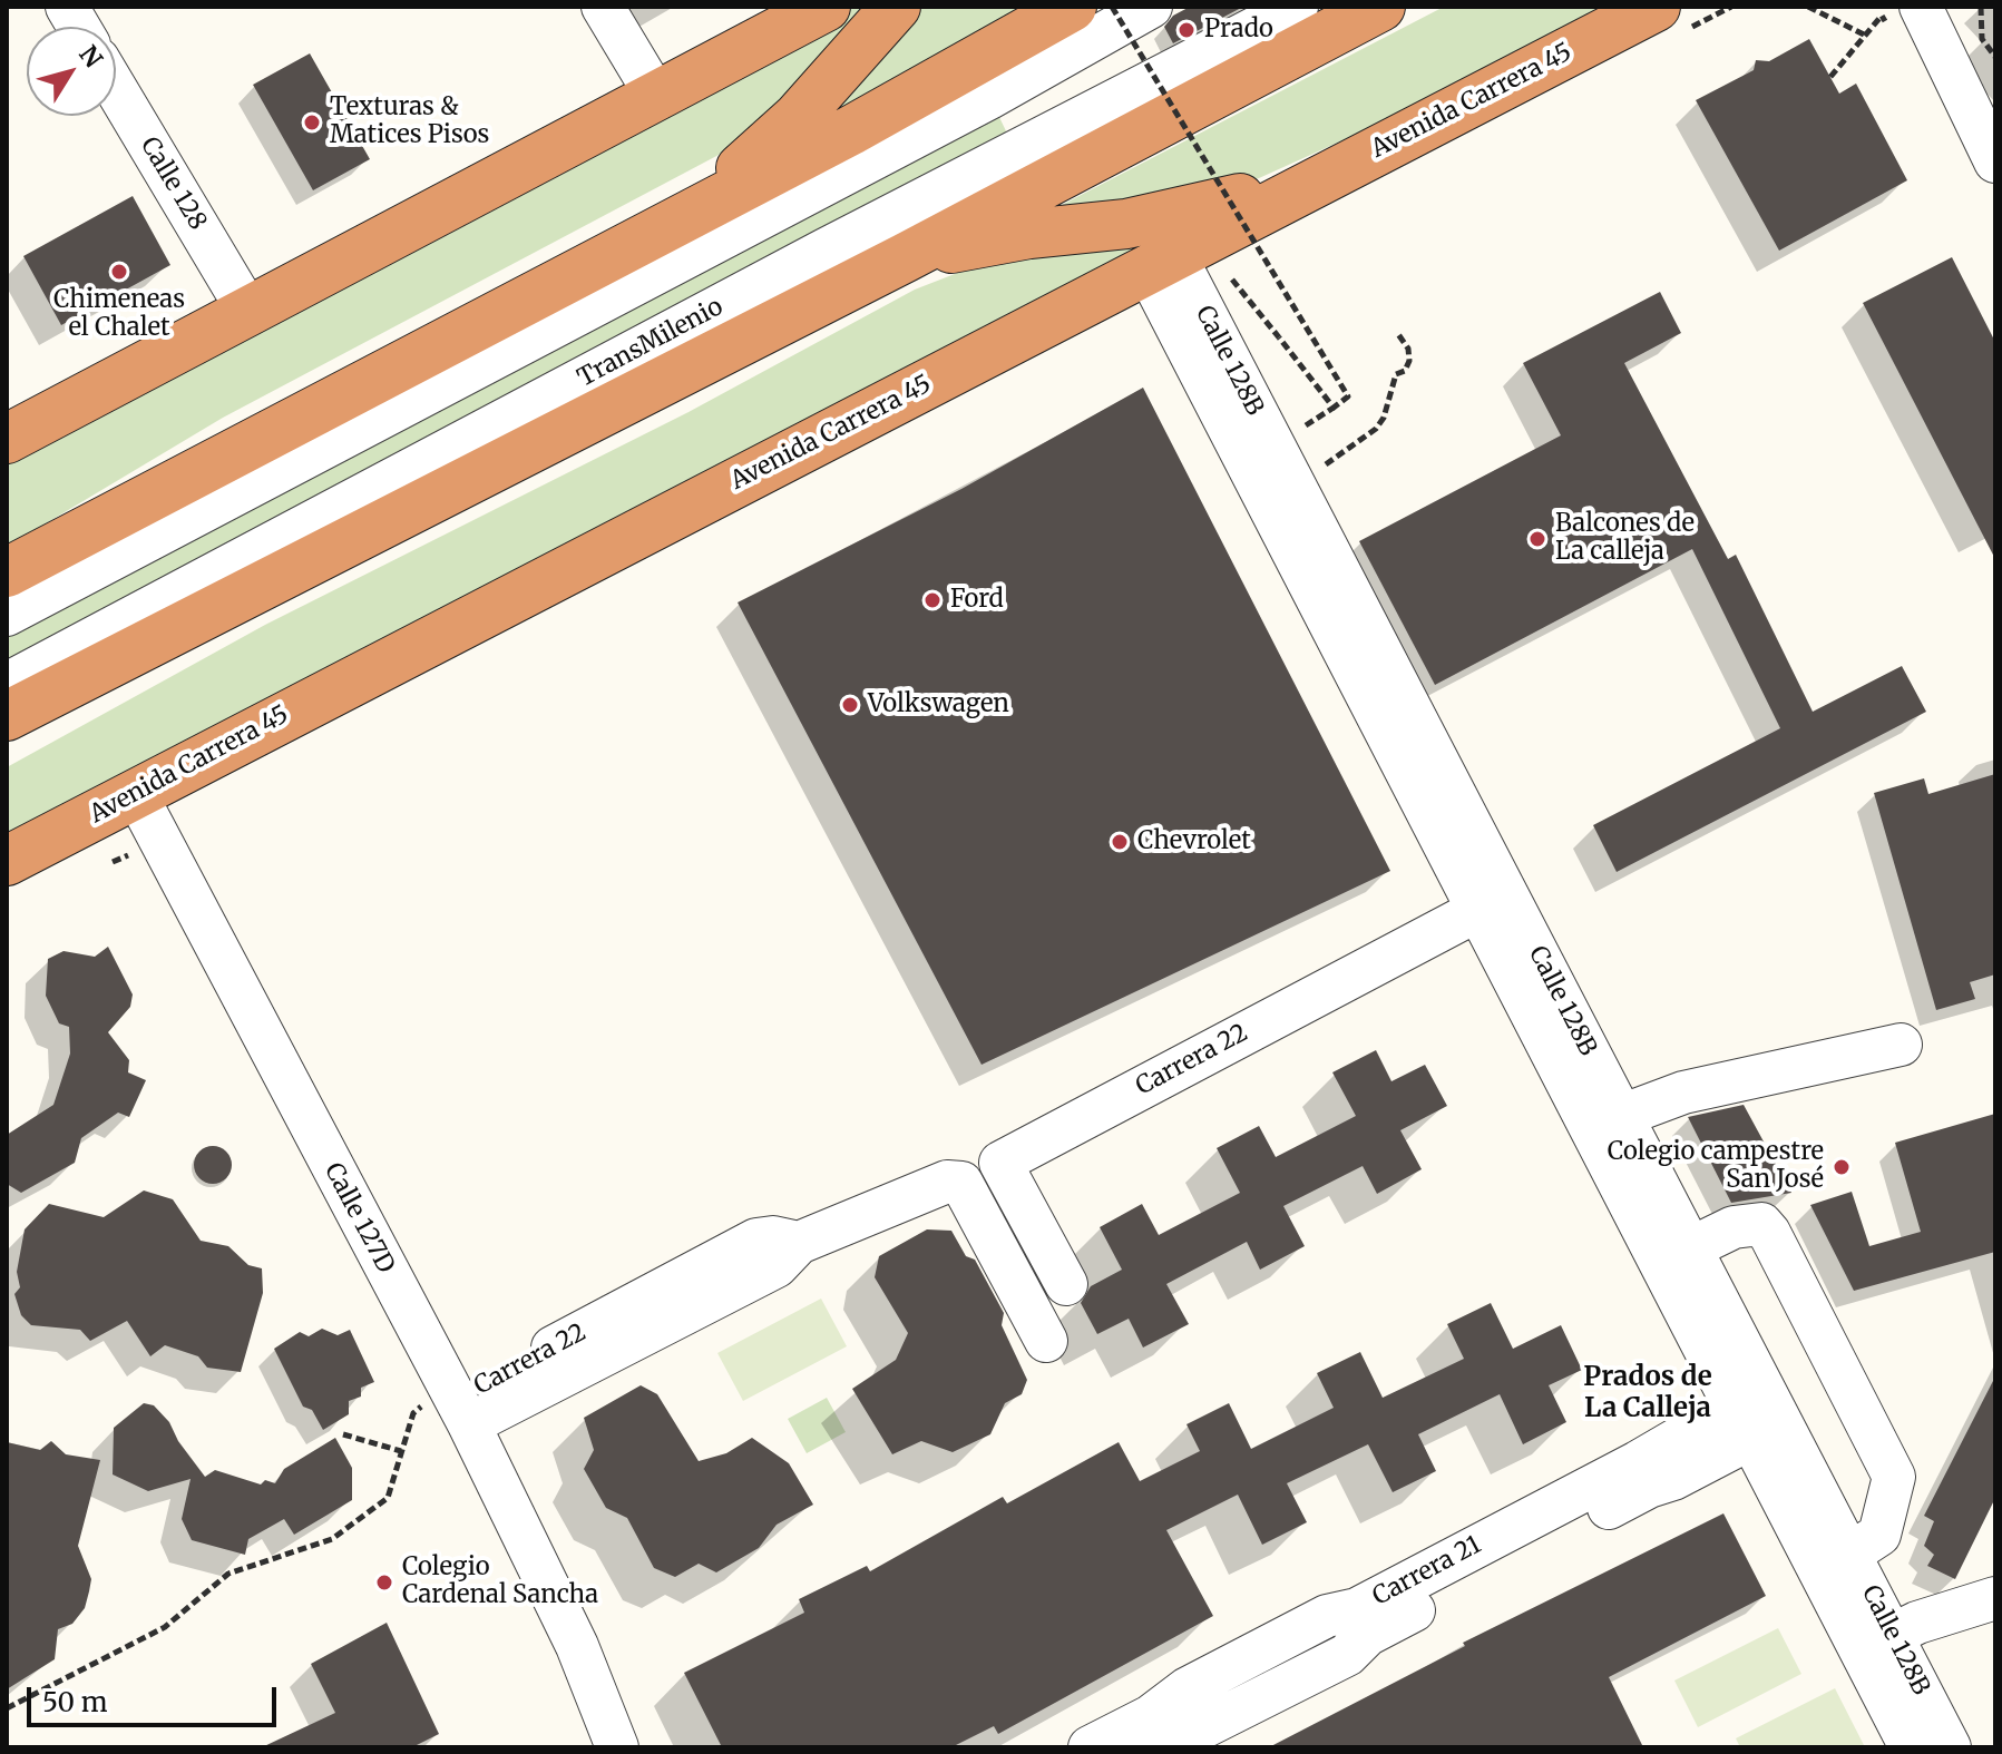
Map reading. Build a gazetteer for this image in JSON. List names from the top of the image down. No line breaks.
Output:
{"streets":{"highway":["Avenida Carrera 45"],"street":["Calle 128","TransMilenio","Calle 128B","Carrera 22","Calle 127D","Carrera 21"]},"crossings":[["Avenida Carrera 45","Calle 128B"],["Avenida Carrera 45","Calle 127D"],["Calle 128B","Carrera 22"],["Calle 128B","Carrera 21"],["Carrera 22","Calle 127D"]],"districts":["Prados de La Calleja"],"places":["Prado","Texturas & Matices Pisos","Chimeneas el Chalet","Balcones de La calleja","Ford","Volkswagen","Chevrolet","Colegio campestre San José","Colegio Cardenal Sancha"],"scale_bar":"50 m","north":"top right"}
